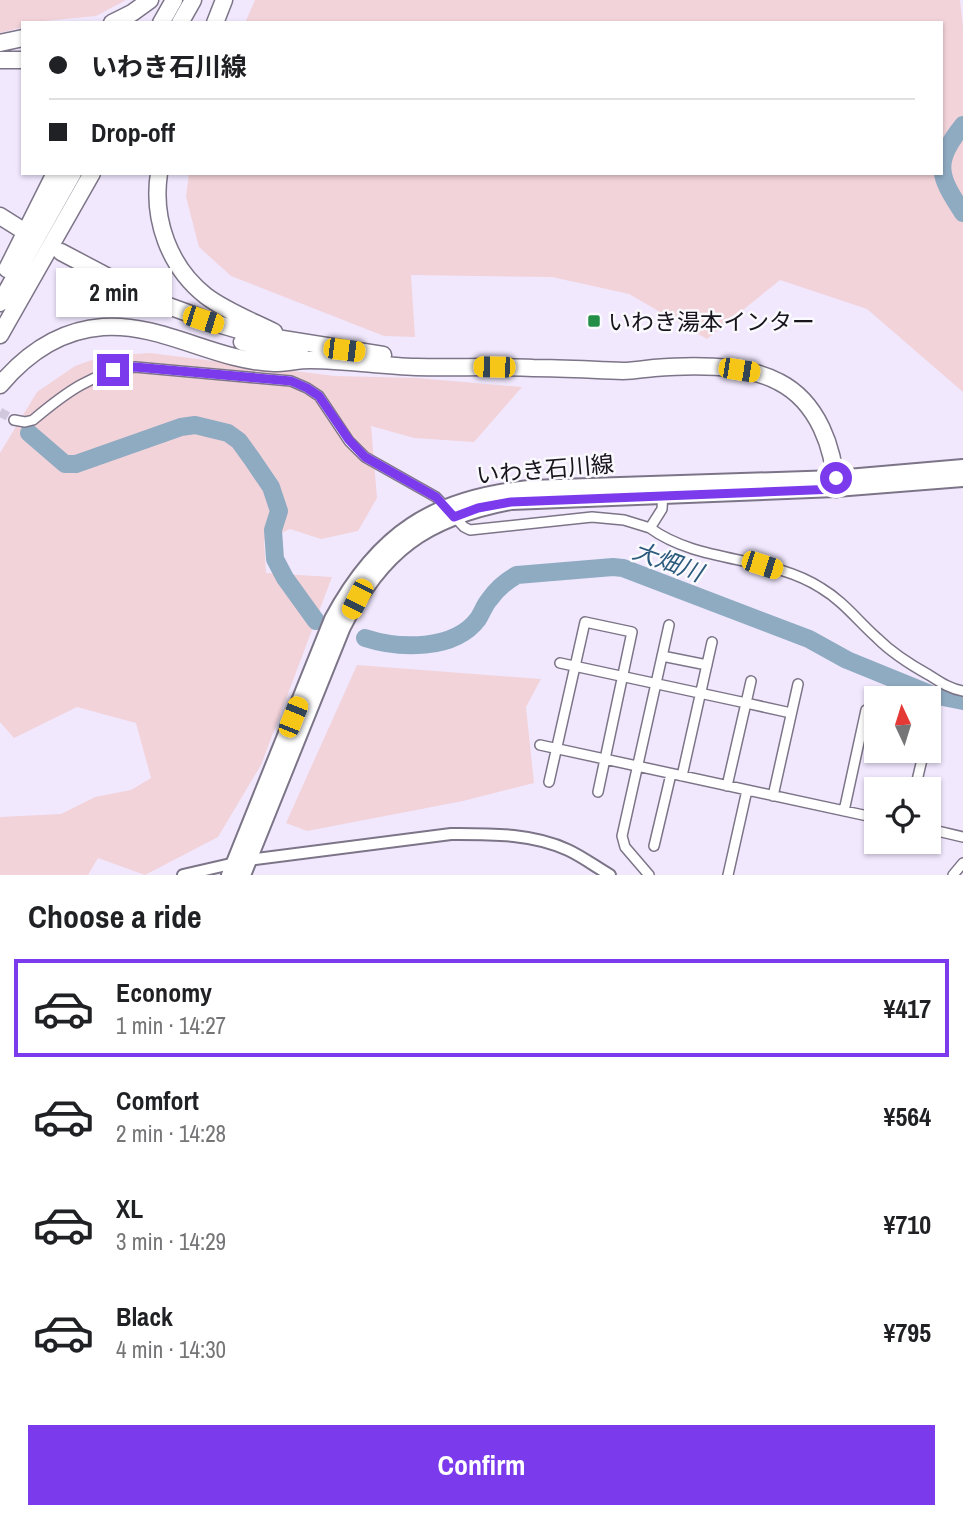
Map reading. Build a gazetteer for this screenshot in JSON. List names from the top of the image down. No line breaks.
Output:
{"streets":{"main road":["いわき石川線"]},"water":["大畑川"],"places":{"transit":["いわき湯本インター"]},"north":"top","page":{"banner":["いわき石川線","Drop-off"],"bubble":"2 min","heading":"Choose a ride","list":[{"name":"Economy","note":"1 min · 14:27","value":"¥417"},{"name":"Comfort","note":"2 min · 14:28","value":"¥564"},{"name":"XL","note":"3 min · 14:29","value":"¥710"},{"name":"Black","note":"4 min · 14:30","value":"¥795"}],"buttons":"Confirm"}}
